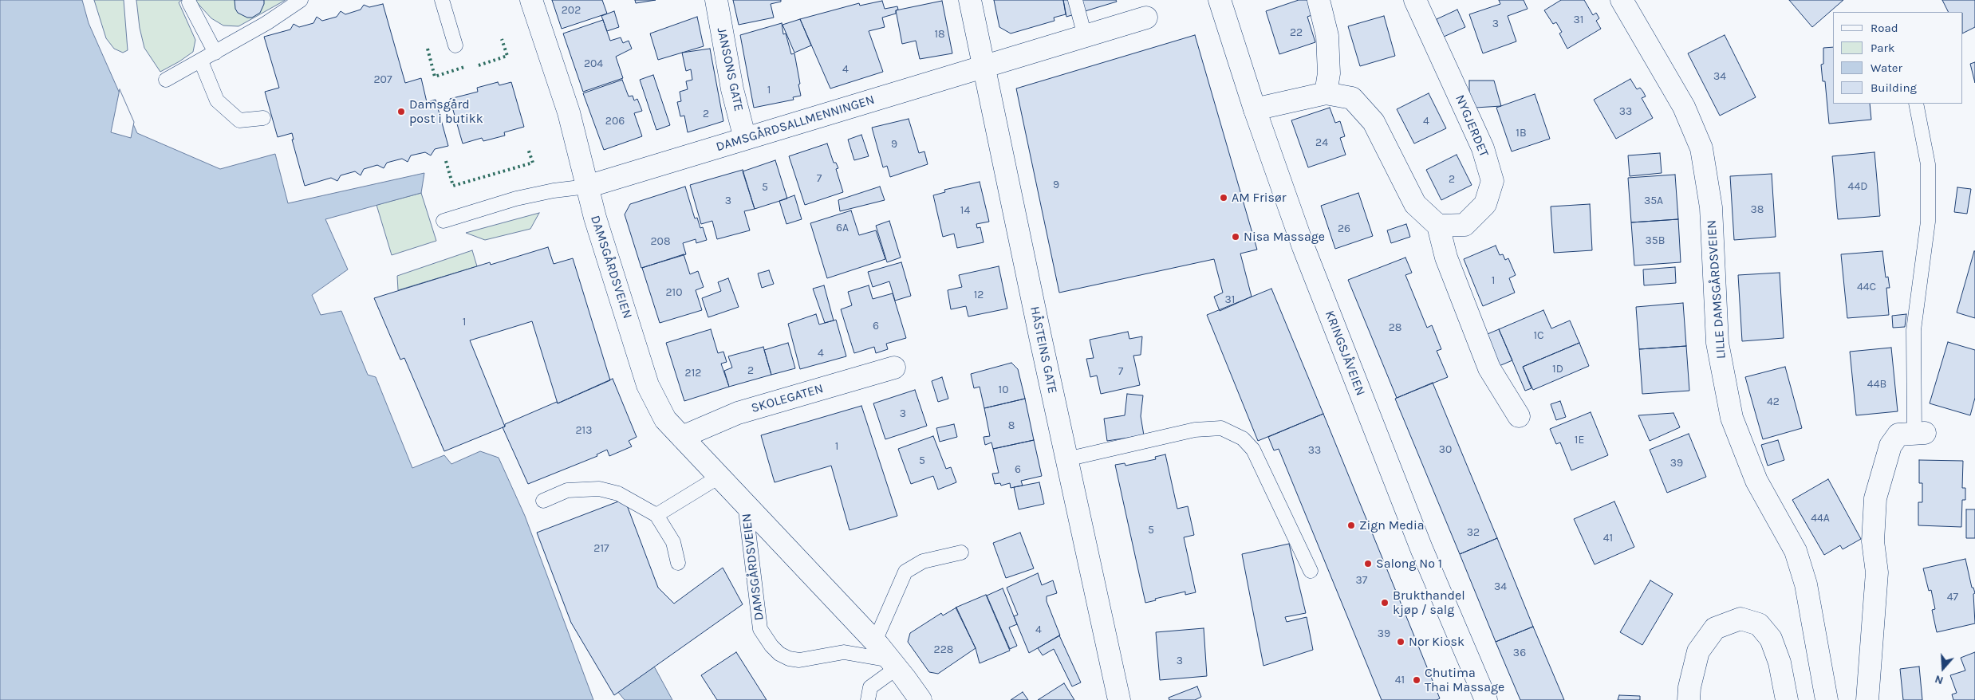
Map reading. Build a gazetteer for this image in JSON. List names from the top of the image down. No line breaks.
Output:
{"streets":{"street":["JANSONS GATE","DAMSGÅRDSALLMENNINGEN","NYGJERDET","DAMSGÅRDSVEIEN","LILLE DAMSGÅRDSVEIEN","HÅSTEINS GATE","KRINGSJÅVEIEN","SKOLEGATEN"]},"crossings":[["JANSONS GATE","DAMSGÅRDSALLMENNINGEN"],["DAMSGÅRDSALLMENNINGEN","DAMSGÅRDSVEIEN"],["DAMSGÅRDSALLMENNINGEN","HÅSTEINS GATE"],["DAMSGÅRDSVEIEN","SKOLEGATEN"]],"places":["Damsgård post i butikk","AM Frisør","Nisa Massage","Zign Media","Salong No 1","Brukthandel kjøp / salg","Nor Kiosk","Chutima Thai Massage"],"house_numbers":["202","31","3","22","18","204","4","34","207","1","33","2","206","4","1B","24","9","7","2","9","44D","5","3","35A","38","14","6A","26","35B","208","1","44C","210","12","31","1","6","28","1C","4","1D","2","7","212","44B","10","42","3","8","213","1E","1","30","33","5","39","6","44A","5","32","41","217","37","34","47","4","39","228","36","3","41"],"legend":["Road","Park","Water","Building"],"north":"bottom"}
